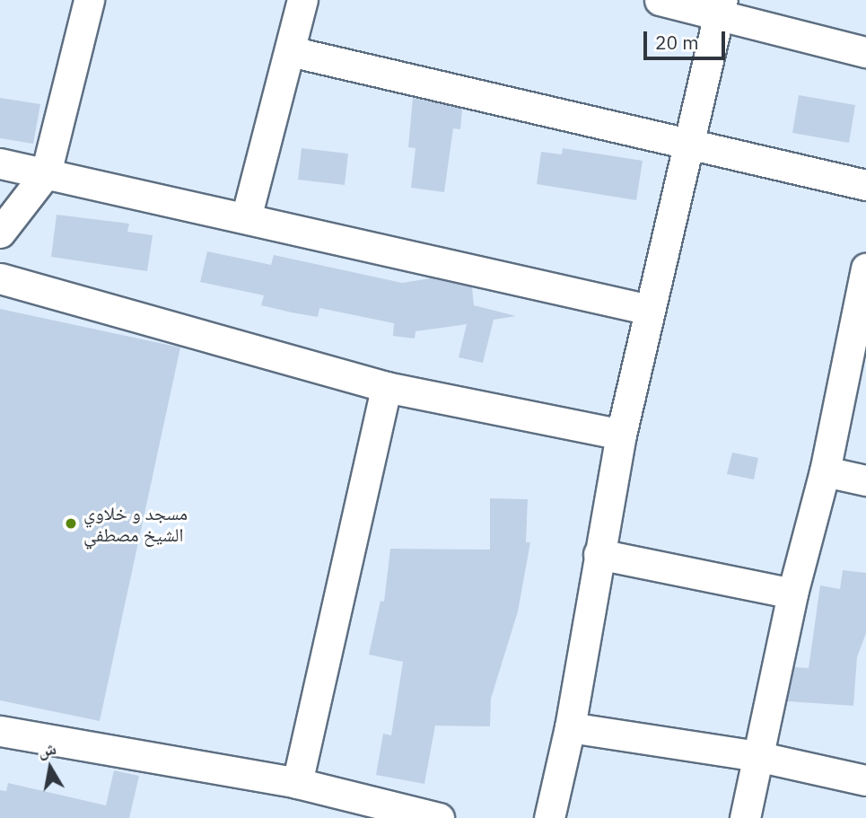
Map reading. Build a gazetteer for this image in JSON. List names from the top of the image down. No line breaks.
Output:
{"places":["مسجد و خلاوي الشيخ مصطفي"],"scale_bar":"20 m","north":"top"}
